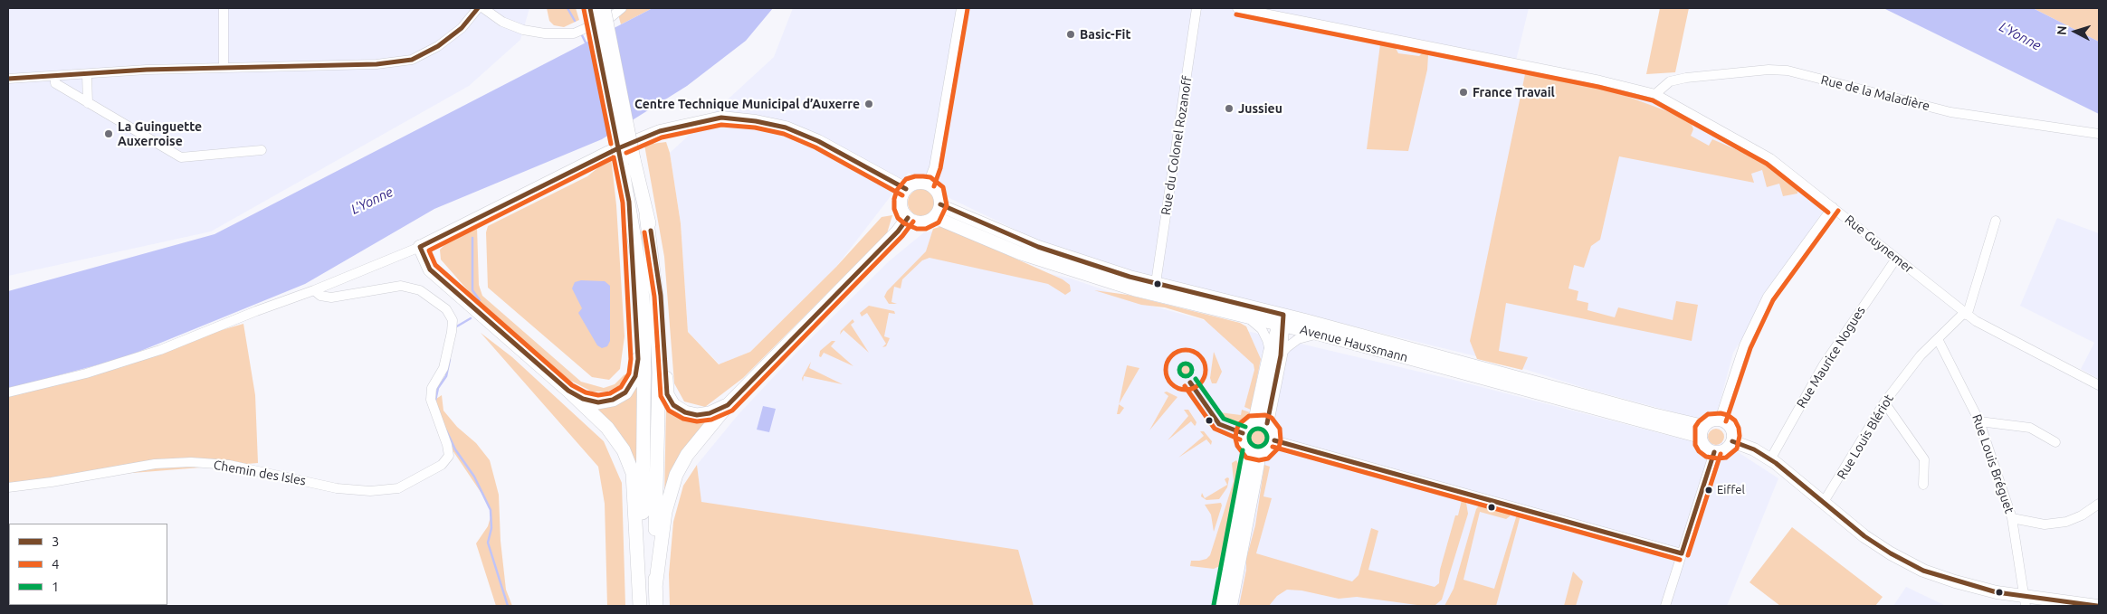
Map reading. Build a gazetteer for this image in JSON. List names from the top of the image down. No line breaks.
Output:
{"streets":{"street":["Rue de la Maladière","Rue du Colonel Rozanoff","Rue Guynemer","Avenue Haussmann","Rue Maurice Nogues","Rue Louis Blériot","Rue Louis Bréguet","Chemin des Isles"]},"crossings":[["Rue de la Maladière","Rue Guynemer"],["Rue du Colonel Rozanoff","Avenue Haussmann"],["Rue Guynemer","Rue Maurice Nogues"],["Rue Guynemer","Rue Louis Blériot"],["Rue Louis Blériot","Rue Louis Bréguet"]],"water":["L'Yonne"],"places":["Basic-Fit","France Travail","Centre Technique Municipal d’Auxerre","Jussieu","La Guinguette Auxerroise","Eiffel"],"lines":["transit line 3","transit line 4","transit line 1"],"legend":["3","4","1"],"north":"left"}
